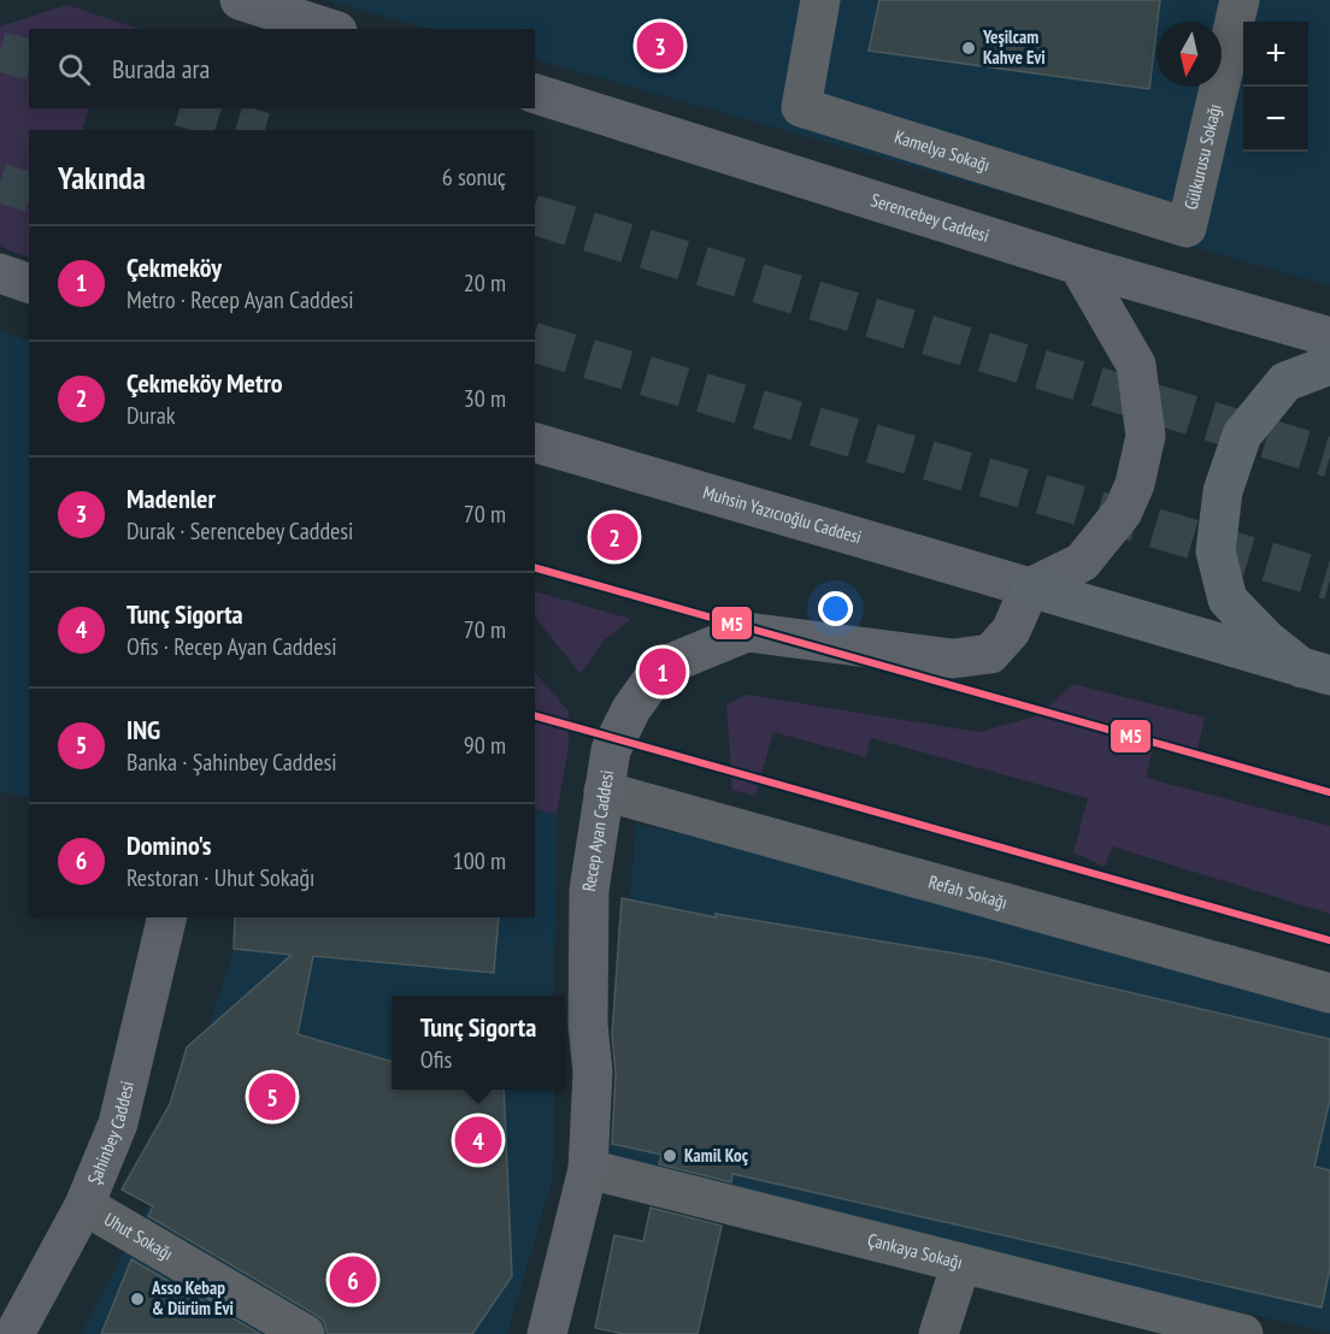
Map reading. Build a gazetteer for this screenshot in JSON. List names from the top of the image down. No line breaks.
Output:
{"streets":{"main road":["Serencebey Caddesi","Muhsin Yazıcıoğlu Caddesi","Recep Ayan Caddesi","Şahinbey Caddesi"],"street":["Kamelya Sokağı","Gülkurusu Sokağı","Refah Sokağı","Uhut Sokağı","Çankaya Sokağı"]},"crossings":[["Kamelya Sokağı","Gülkurusu Sokağı"],["Muhsin Yazıcıoğlu Caddesi","Recep Ayan Caddesi"],["Recep Ayan Caddesi","Refah Sokağı"],["Recep Ayan Caddesi","Çankaya Sokağı"],["Şahinbey Caddesi","Uhut Sokağı"]],"places":["Yeşilcam Kahve Evi","Kamil Koç","Asso Kebap & Dürüm Evi"],"lines":["transit line M5"],"north":"bottom","page":{"pins":["3","2","1","5","4","6"],"map_buttons":["+","−"],"search":"Burada ara","heading":["Yakında","6 sonuç"],"list":[{"mark":"1","name":"Çekmeköy","note":"Metro · Recep Ayan Caddesi","value":"20 m"},{"mark":"2","name":"Çekmeköy Metro","note":"Durak","value":"30 m"},{"mark":"3","name":"Madenler","note":"Durak · Serencebey Caddesi","value":"70 m"},{"mark":"4","name":"Tunç Sigorta","note":"Ofis · Recep Ayan Caddesi","value":"70 m"},{"mark":"5","name":"ING","note":"Banka · Şahinbey Caddesi","value":"90 m"},{"mark":"6","name":"Domino's","note":"Restoran · Uhut Sokağı","value":"100 m"}],"popup":["Tunç Sigorta","Ofis"]}}
